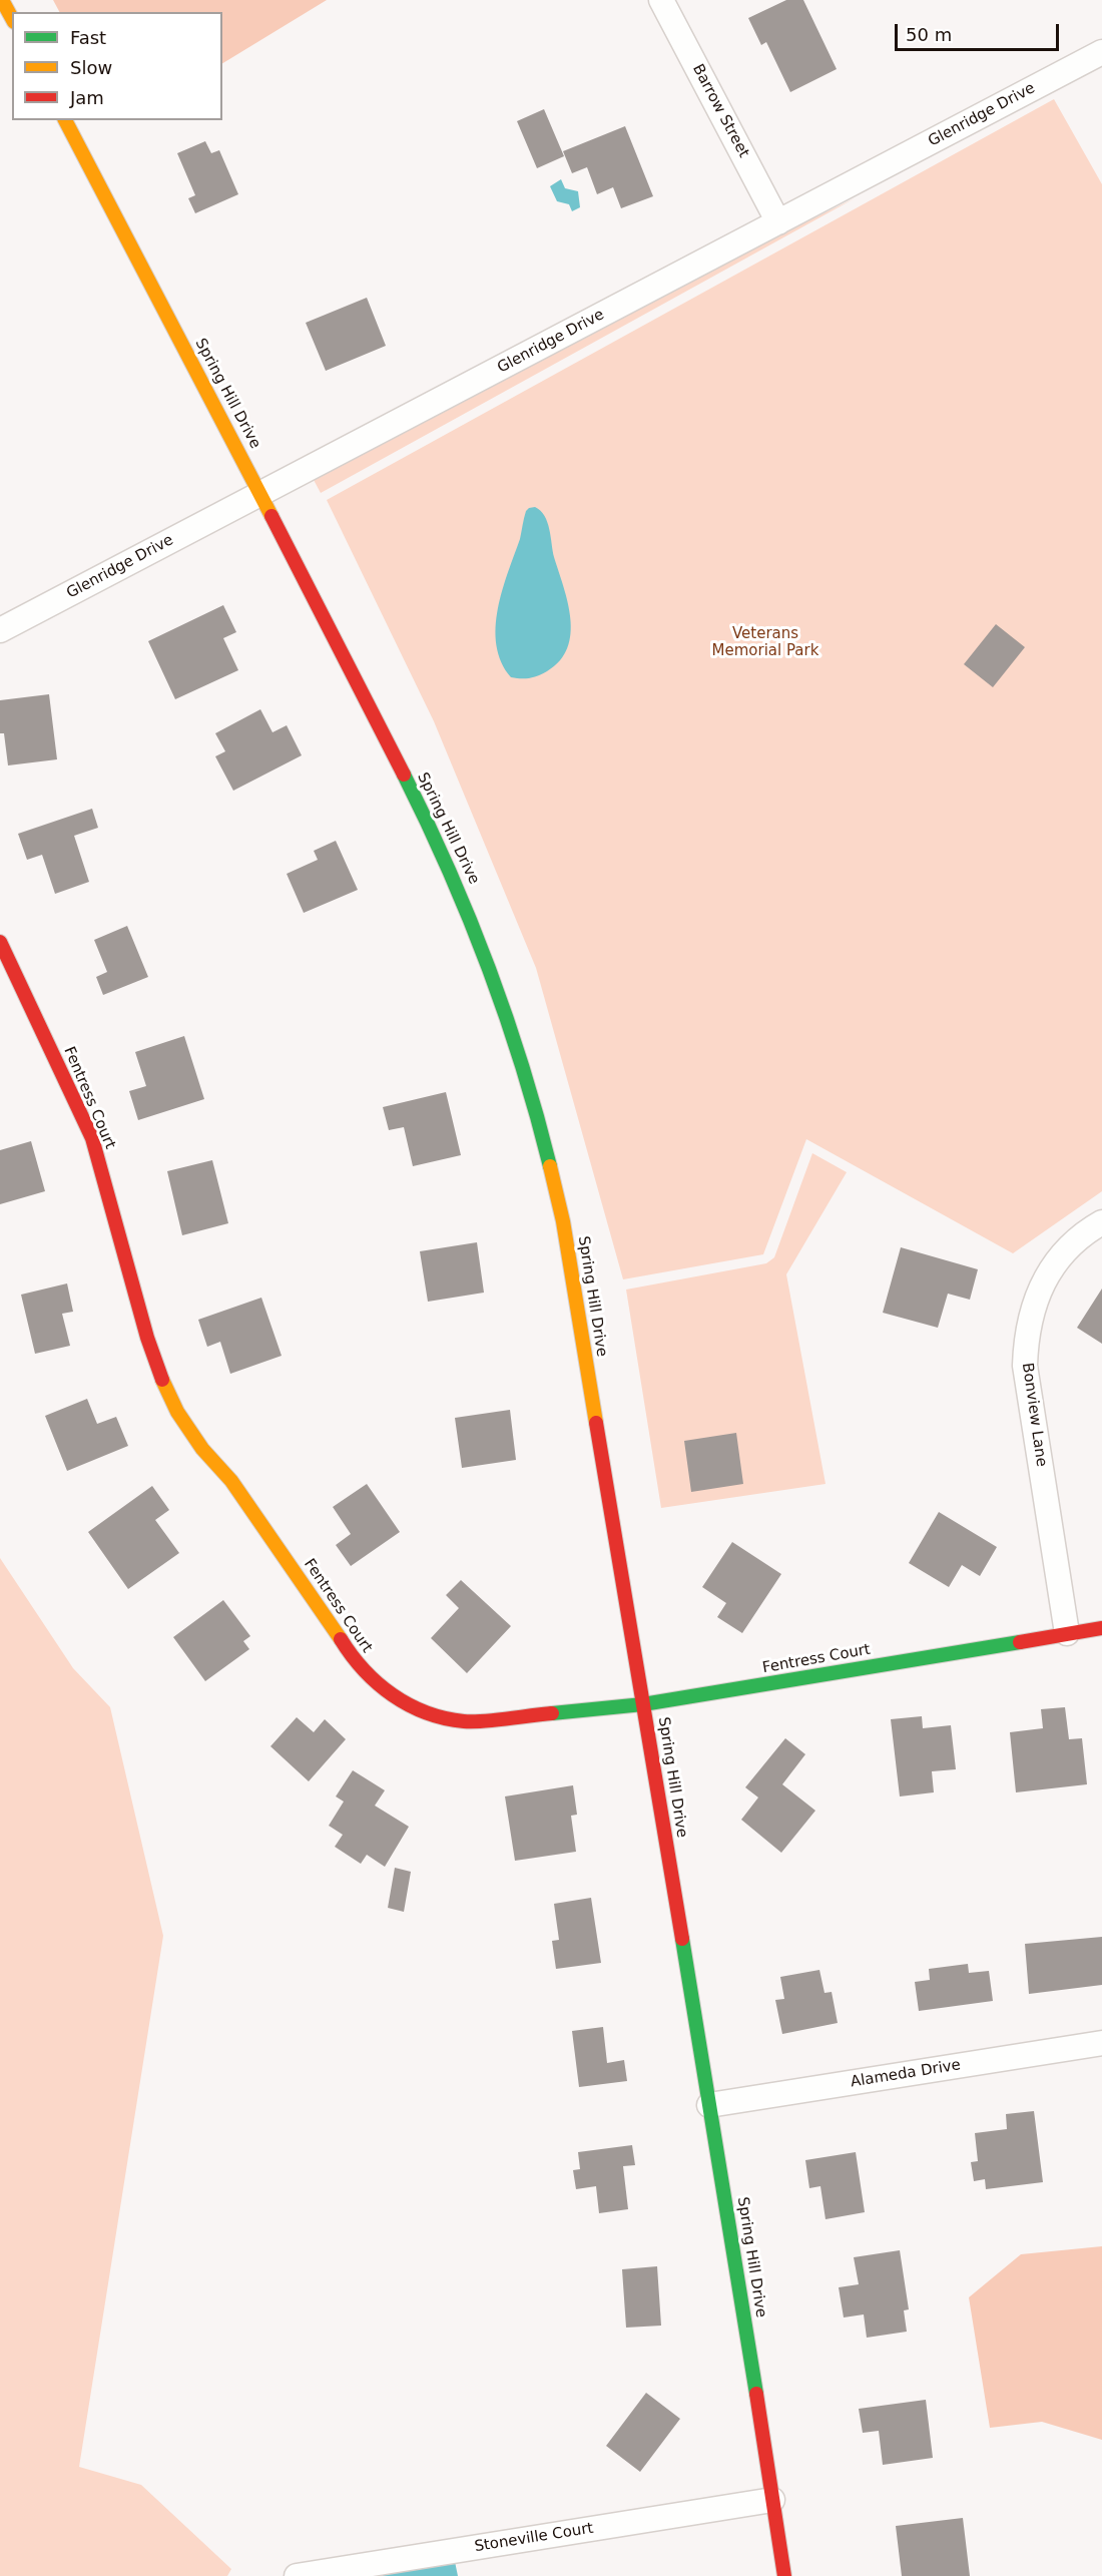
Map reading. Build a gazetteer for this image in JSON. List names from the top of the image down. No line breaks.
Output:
{"streets":{"main road":["Spring Hill Drive","Fentress Court"],"street":["Barrow Street","Glenridge Drive","Bonview Lane","Alameda Drive","Stoneville Court"]},"crossings":[["Barrow Street","Glenridge Drive"],["Glenridge Drive","Spring Hill Drive"],["Spring Hill Drive","Fentress Court"],["Spring Hill Drive","Alameda Drive"],["Spring Hill Drive","Stoneville Court"],["Fentress Court","Bonview Lane"]],"parks":["Veterans Memorial Park"],"legend":["Fast","Slow","Jam"],"scale_bar":"50 m"}
